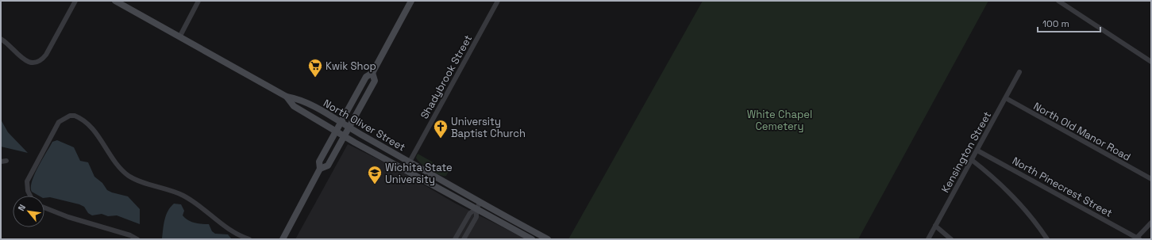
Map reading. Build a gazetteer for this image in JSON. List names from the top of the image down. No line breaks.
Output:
{"streets":{"main road":["North Oliver Street"],"street":["Shadybrook Street","North Old Manor Road","Kensington Street","North Pinecrest Street"]},"crossings":[["Shadybrook Street","North Oliver Street"],["North Old Manor Road","Kensington Street"],["Kensington Street","North Pinecrest Street"]],"parks":["White Chapel Cemetery"],"places":{"supermarket":["Kwik Shop"],"church":["University Baptist Church"],"school or university":["Wichita State University"]},"scale_bar":"100 m","north":"top left"}
